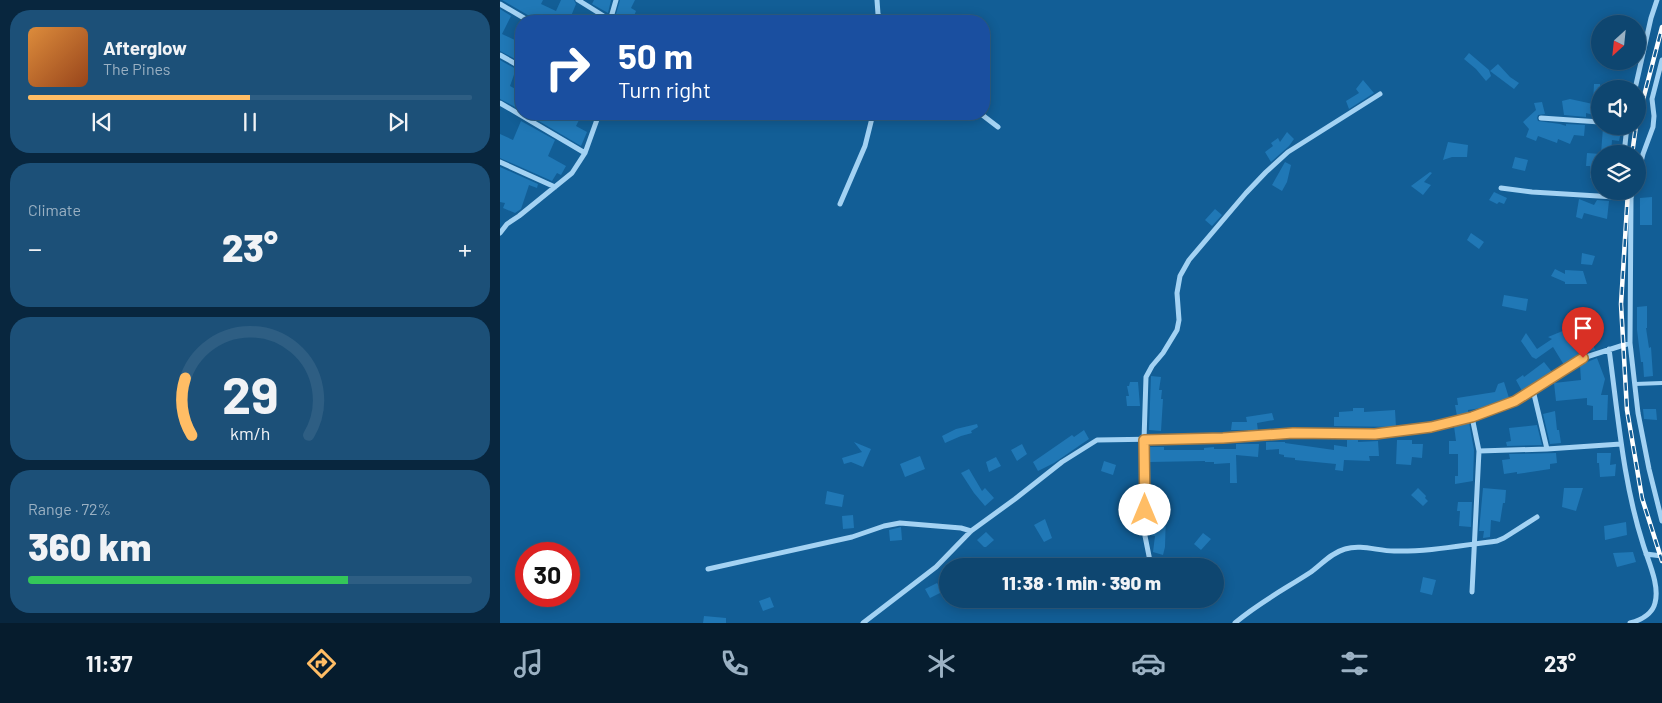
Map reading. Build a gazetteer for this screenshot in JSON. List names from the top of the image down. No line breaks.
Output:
{"north":"bottom left","page":{"turn":["50 m","Turn right"],"song":["Afterglow","The Pines"],"tile":["Climate",["Range · 72%","360 km"]],"heat":["−","23°","+"],"limit":"30","trip":"11:38 · 1 min · 390 m","tabs":["11:37","23°"],"gauge":["29","km/h"]}}
